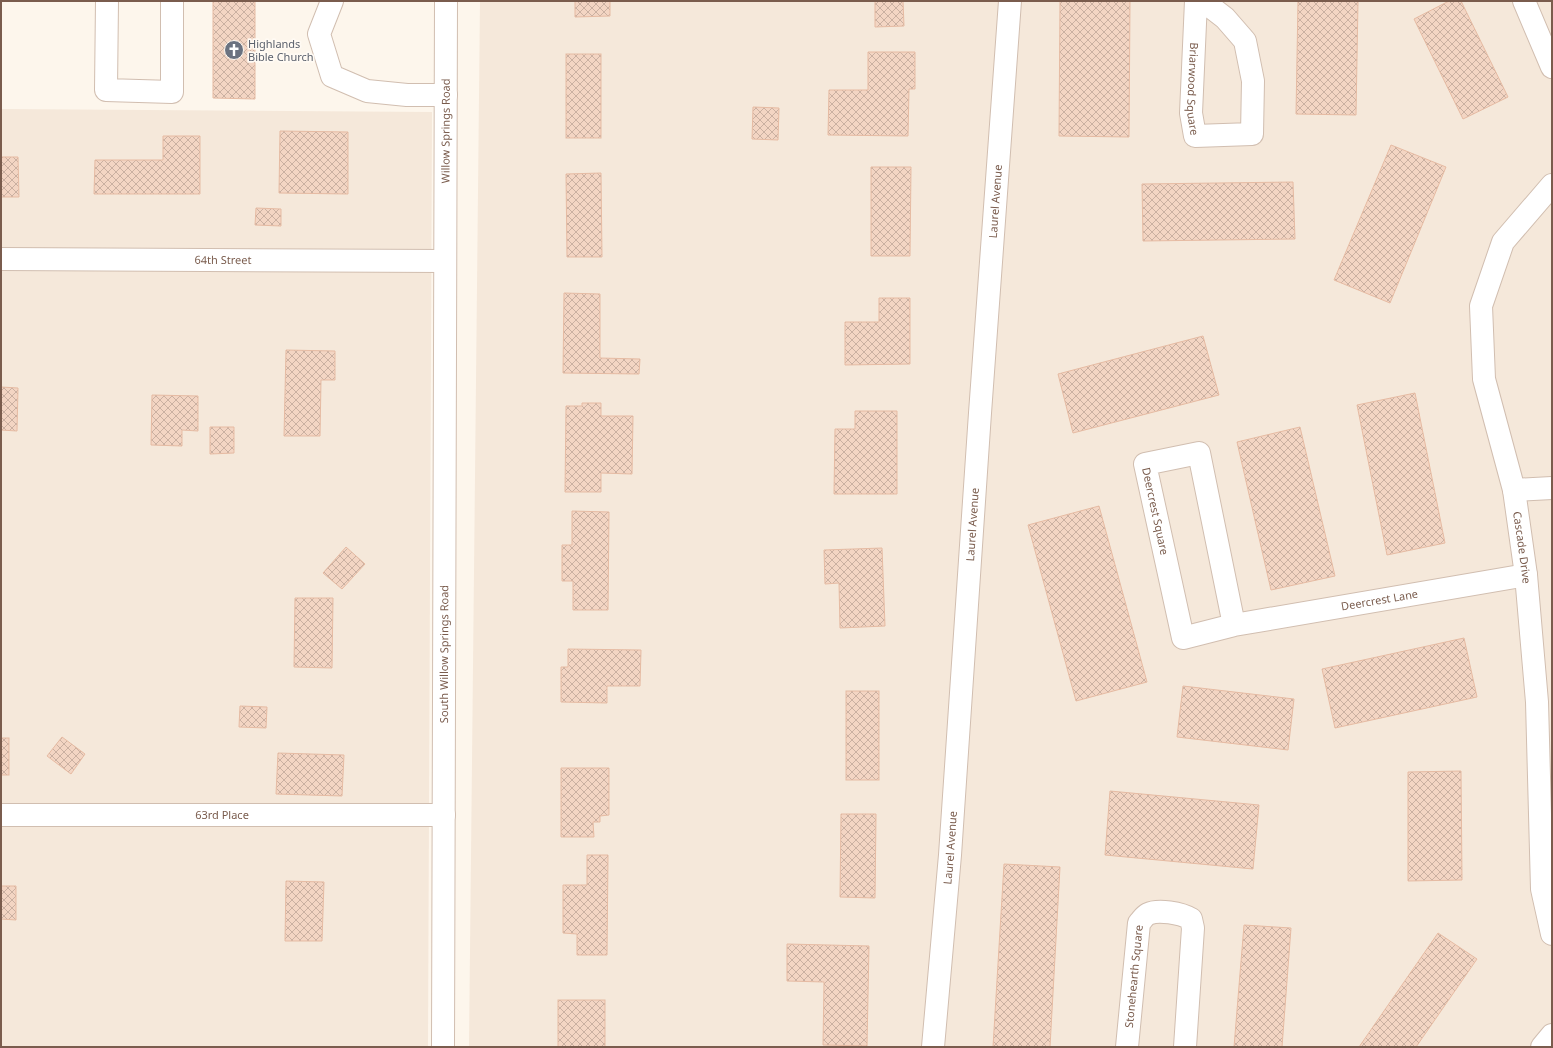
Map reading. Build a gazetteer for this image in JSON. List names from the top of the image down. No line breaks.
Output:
{"streets":{"street":["Briarwood Square","Willow Springs Road","Laurel Avenue","64th Street","Deercrest Square","Cascade Drive","Deercrest Lane","South Willow Springs Road","63rd Place","Stonehearth Square"]},"crossings":[["Willow Springs Road","64th Street"],["Willow Springs Road","South Willow Springs Road"],["64th Street","South Willow Springs Road"],["Deercrest Square","Deercrest Lane"],["Cascade Drive","Deercrest Lane"],["South Willow Springs Road","63rd Place"]],"places":{"church":["Highlands Bible Church"]}}
